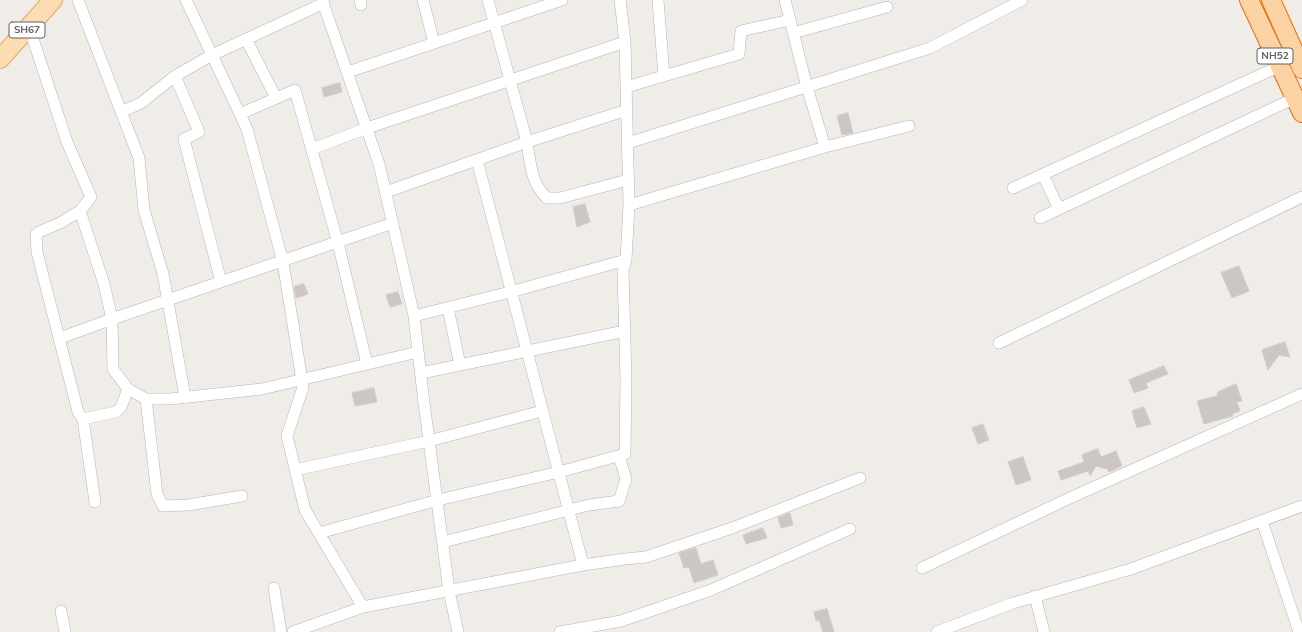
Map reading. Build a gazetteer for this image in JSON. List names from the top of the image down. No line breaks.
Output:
{"streets":{"highway":["NH52"],"main road":["SH67"]}}
